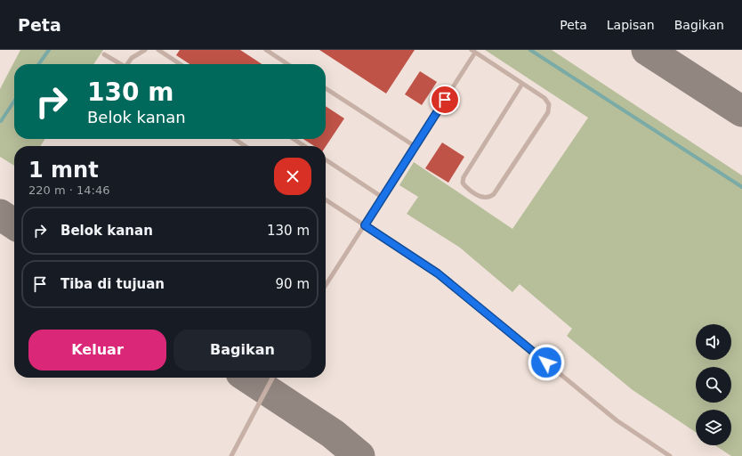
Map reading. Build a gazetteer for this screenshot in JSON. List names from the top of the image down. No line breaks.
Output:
{"page":{"header":"Peta","nav":["Peta","Lapisan","Bagikan"],"turn":["130 m","Belok kanan"],"heading":["1 mnt","220 m · 14:46"],"list":[{"name":"Belok kanan","value":"130 m"},{"name":"Tiba di tujuan","value":"90 m"}],"buttons":["Keluar","Bagikan"]}}
